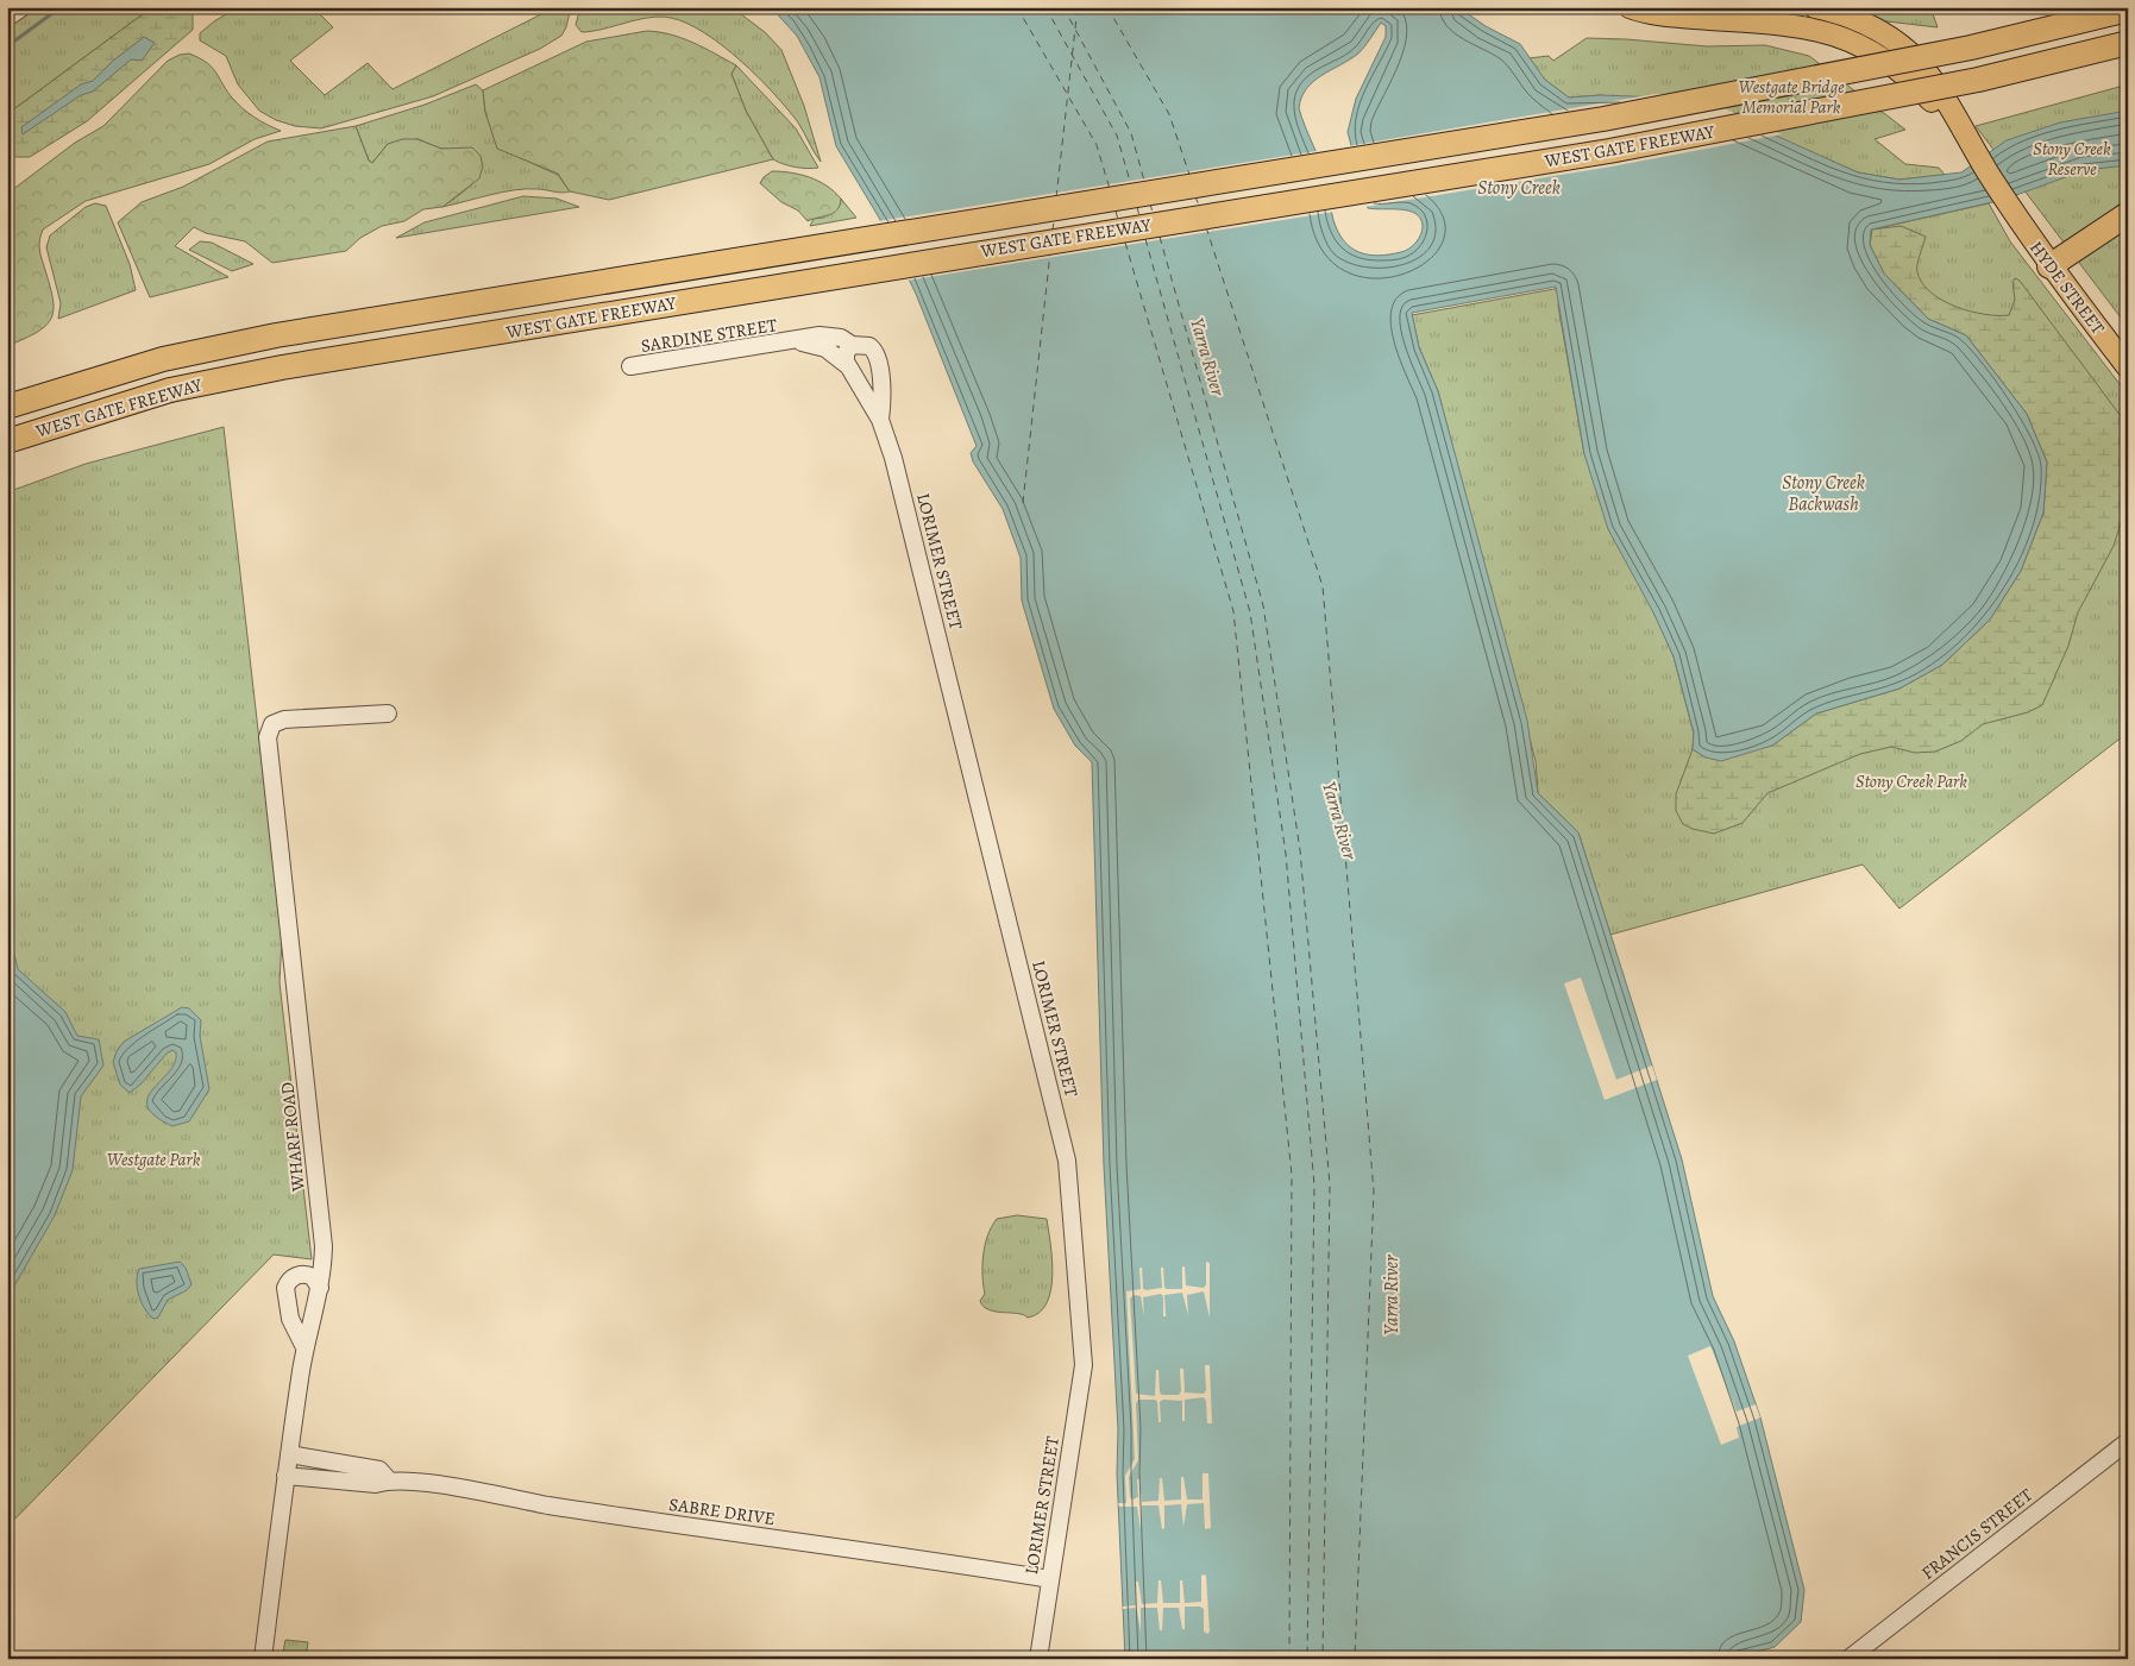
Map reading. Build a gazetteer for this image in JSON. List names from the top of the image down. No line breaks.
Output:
{"streets":{"highway":["WEST GATE FREEWAY"],"main road":["HYDE STREET"],"street":["SARDINE STREET","LORIMER STREET","WHARF ROAD","SABRE DRIVE","FRANCIS STREET"]},"crossings":[["SARDINE STREET","LORIMER STREET"],["LORIMER STREET","SABRE DRIVE"],["WHARF ROAD","SABRE DRIVE"]],"water":["Stony Creek","Yarra River","Stony Creek Backwash"],"parks":["Westgate Bridge Memorial Park","Stony Creek Reserve","Stony Creek Park","Westgate Park"]}
